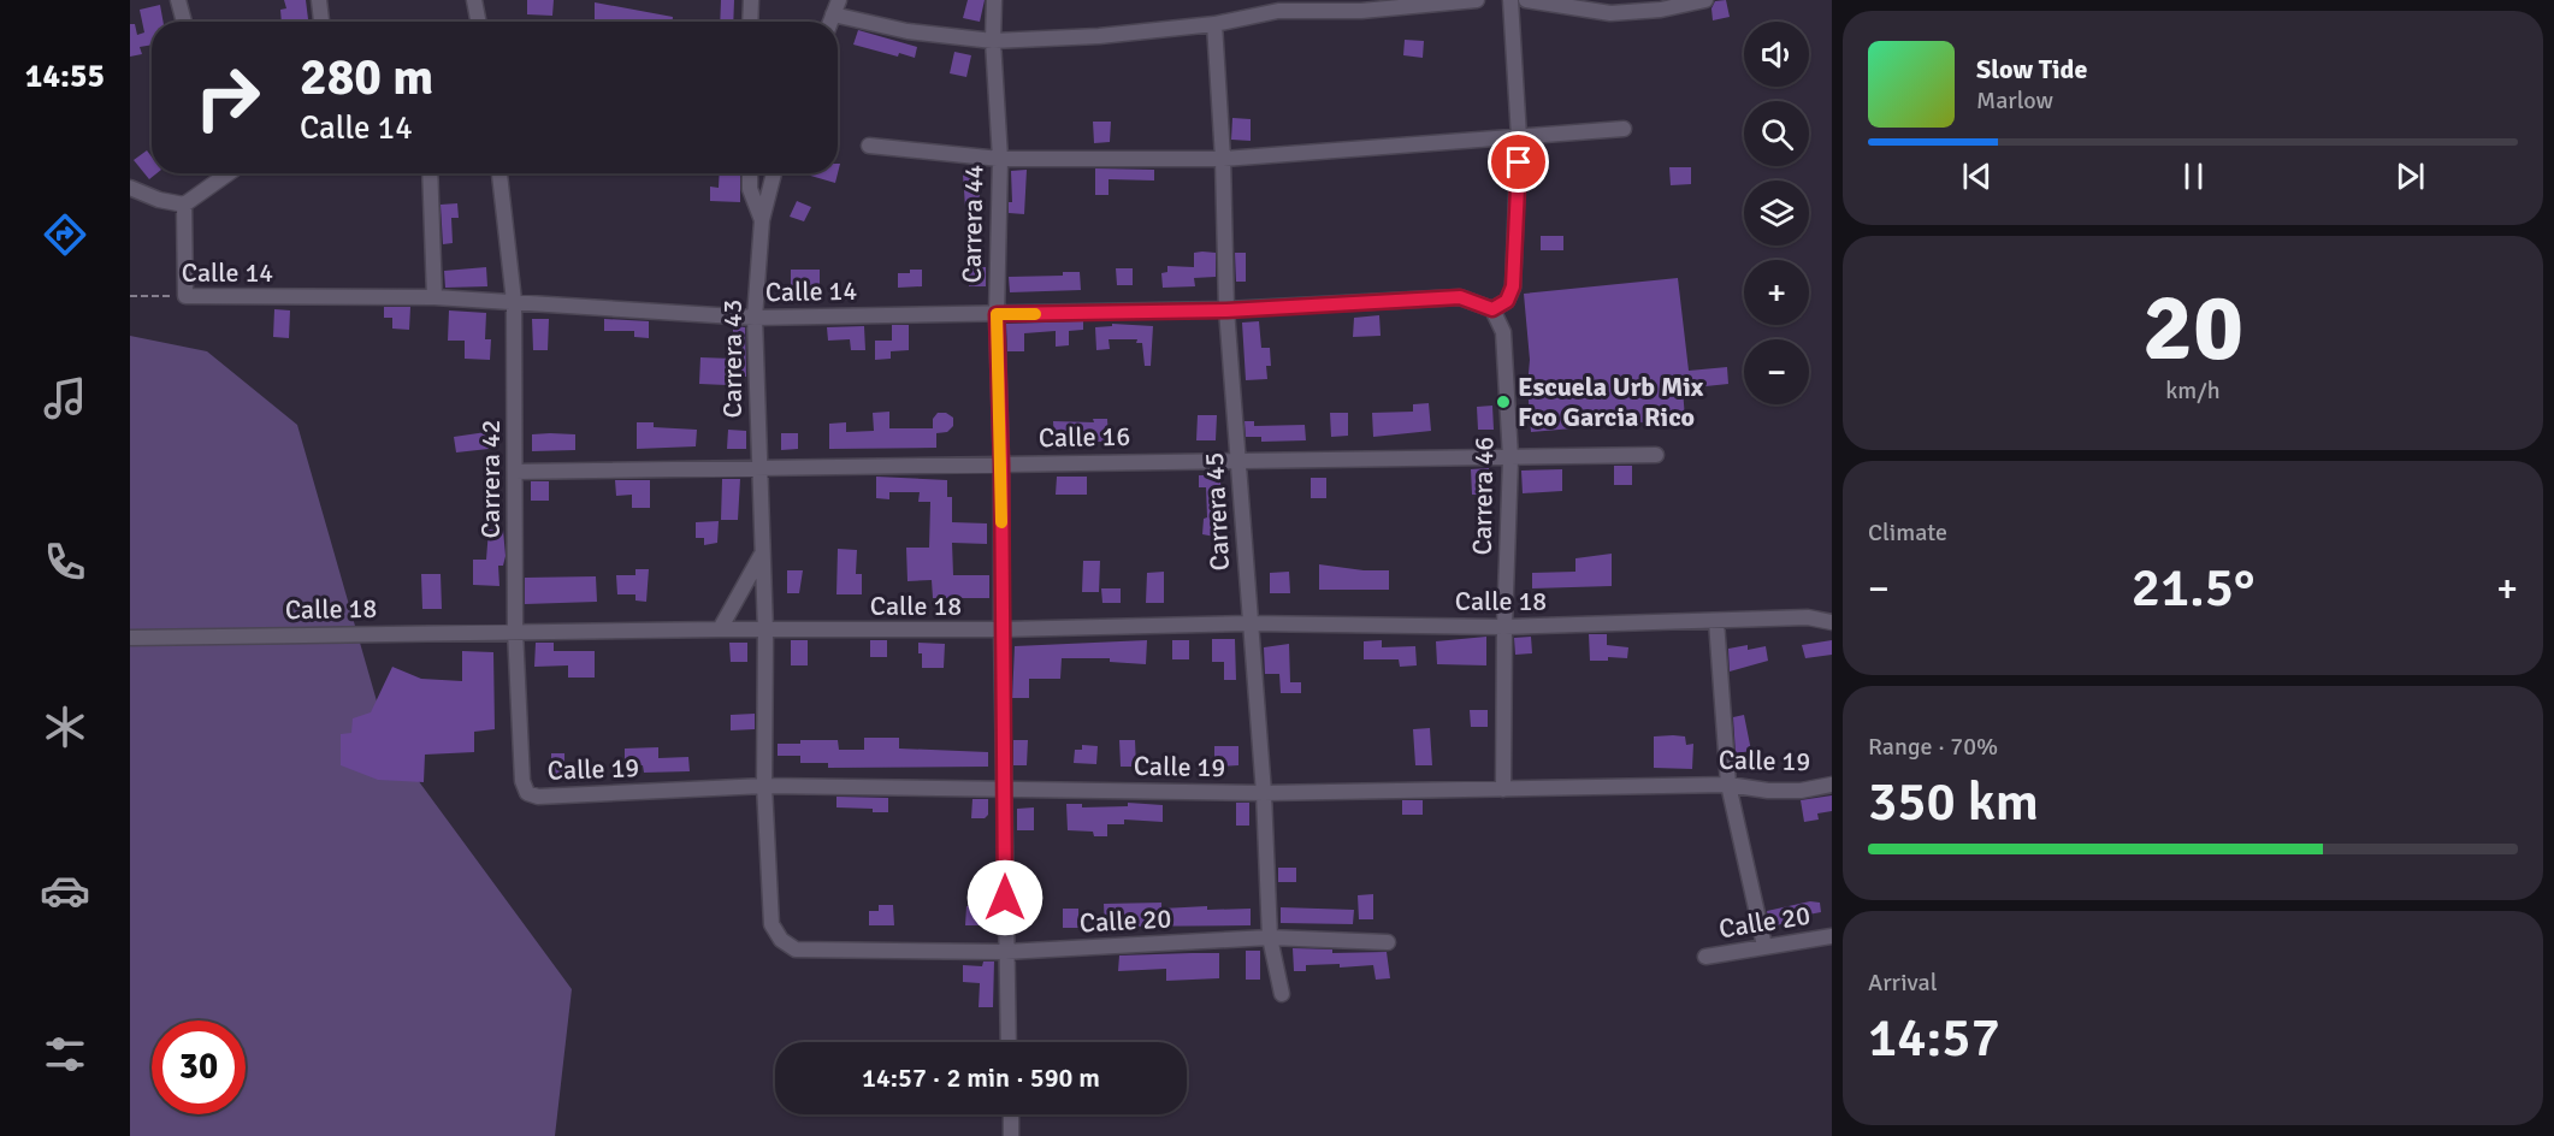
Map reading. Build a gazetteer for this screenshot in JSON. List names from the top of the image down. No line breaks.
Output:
{"streets":{"street":["Carrera 44","Calle 14","Carrera 43","Calle 16","Carrera 42","Carrera 46","Carrera 45","Calle 18","Calle 19","Calle 20"]},"crossings":[["Carrera 44","Calle 14"],["Carrera 44","Calle 16"],["Carrera 44","Calle 18"],["Carrera 44","Calle 19"],["Carrera 44","Calle 20"],["Calle 14","Carrera 43"],["Calle 14","Carrera 42"],["Calle 14","Carrera 46"],["Calle 14","Carrera 45"],["Carrera 43","Calle 16"],["Carrera 43","Calle 18"],["Carrera 43","Calle 19"],["Carrera 43","Calle 20"],["Calle 16","Carrera 42"],["Calle 16","Carrera 46"],["Calle 16","Carrera 45"],["Carrera 42","Calle 18"],["Carrera 42","Calle 19"],["Carrera 46","Calle 18"],["Carrera 46","Calle 19"],["Carrera 45","Calle 18"],["Carrera 45","Calle 19"],["Carrera 45","Calle 20"]],"places":["Escuela Urb Mix Fco Garcia Rico"],"page":{"tabs":"14:55","map_buttons":["+","−"],"turn":["280 m","Calle 14"],"song":["Slow Tide","Marlow"],"tile":[["20","km/h"],"Climate",["Range · 70%","350 km"],["Arrival","14:57"]],"heat":["−","21.5°","+"],"limit":"30","trip":"14:57 · 2 min · 590 m"}}
